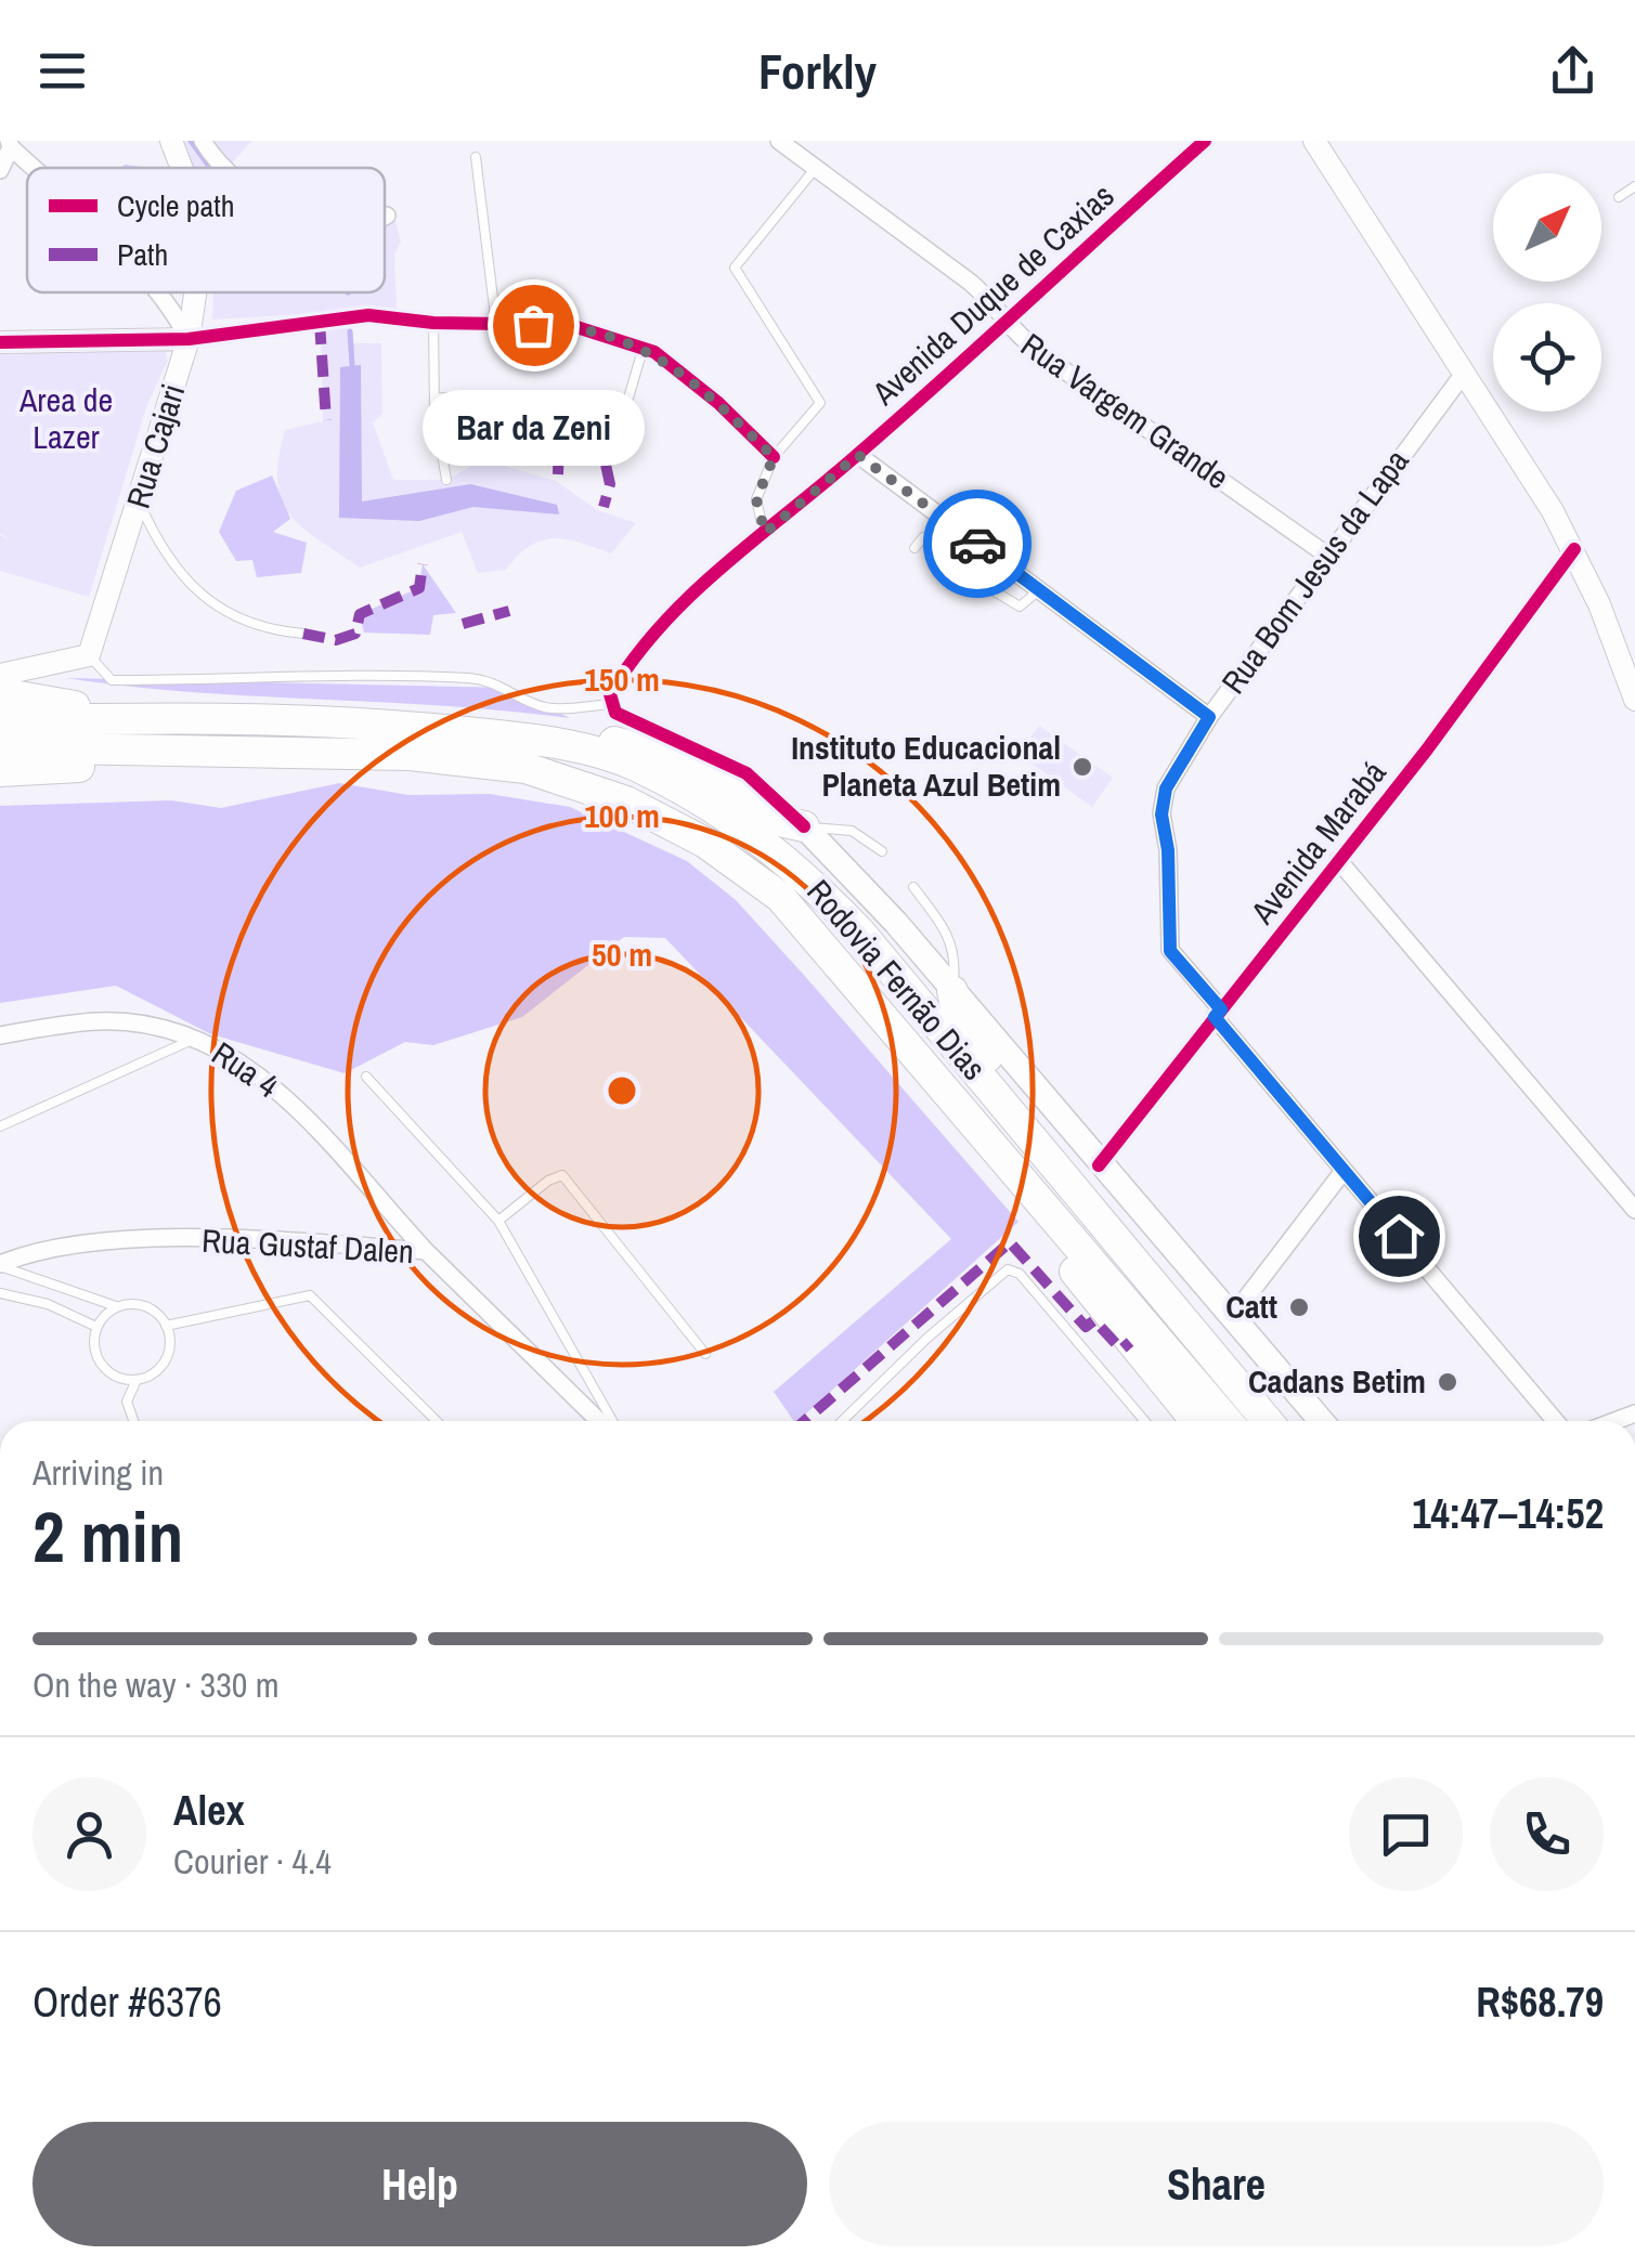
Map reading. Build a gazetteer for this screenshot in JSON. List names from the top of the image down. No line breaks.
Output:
{"streets":{"highway":["Rodovia Fernão Dias"],"street":["Avenida Duque de Caxias","Rua Vargem Grande","Rua Cajari","Rua Bom Jesus da Lapa","Avenida Marabá","Rua 4","Rua Gustaf Dalen"]},"crossings":[["Avenida Duque de Caxias","Rua Vargem Grande"],["Rua Vargem Grande","Rua Bom Jesus da Lapa"],["Rua Bom Jesus da Lapa","Avenida Marabá"],["Rua 4","Rua Gustaf Dalen"]],"parks":["Area de Lazer"],"places":["Bar da Zeni","Instituto Educacional Planeta Azul Betim","Catt","Cadans Betim"],"legend":["Cycle path","Path"],"north":"top right","page":{"header":"Forkly","bubble":"Bar da Zeni","heading":["2 min","Arriving in","14:47–14:52"],"panel":["Alex","Courier · 4.4","Order #6376","R$68.79"],"bar":"On the way · 330 m","buttons":["Help","Share"]},"rings":["150 m","100 m","50 m"]}
